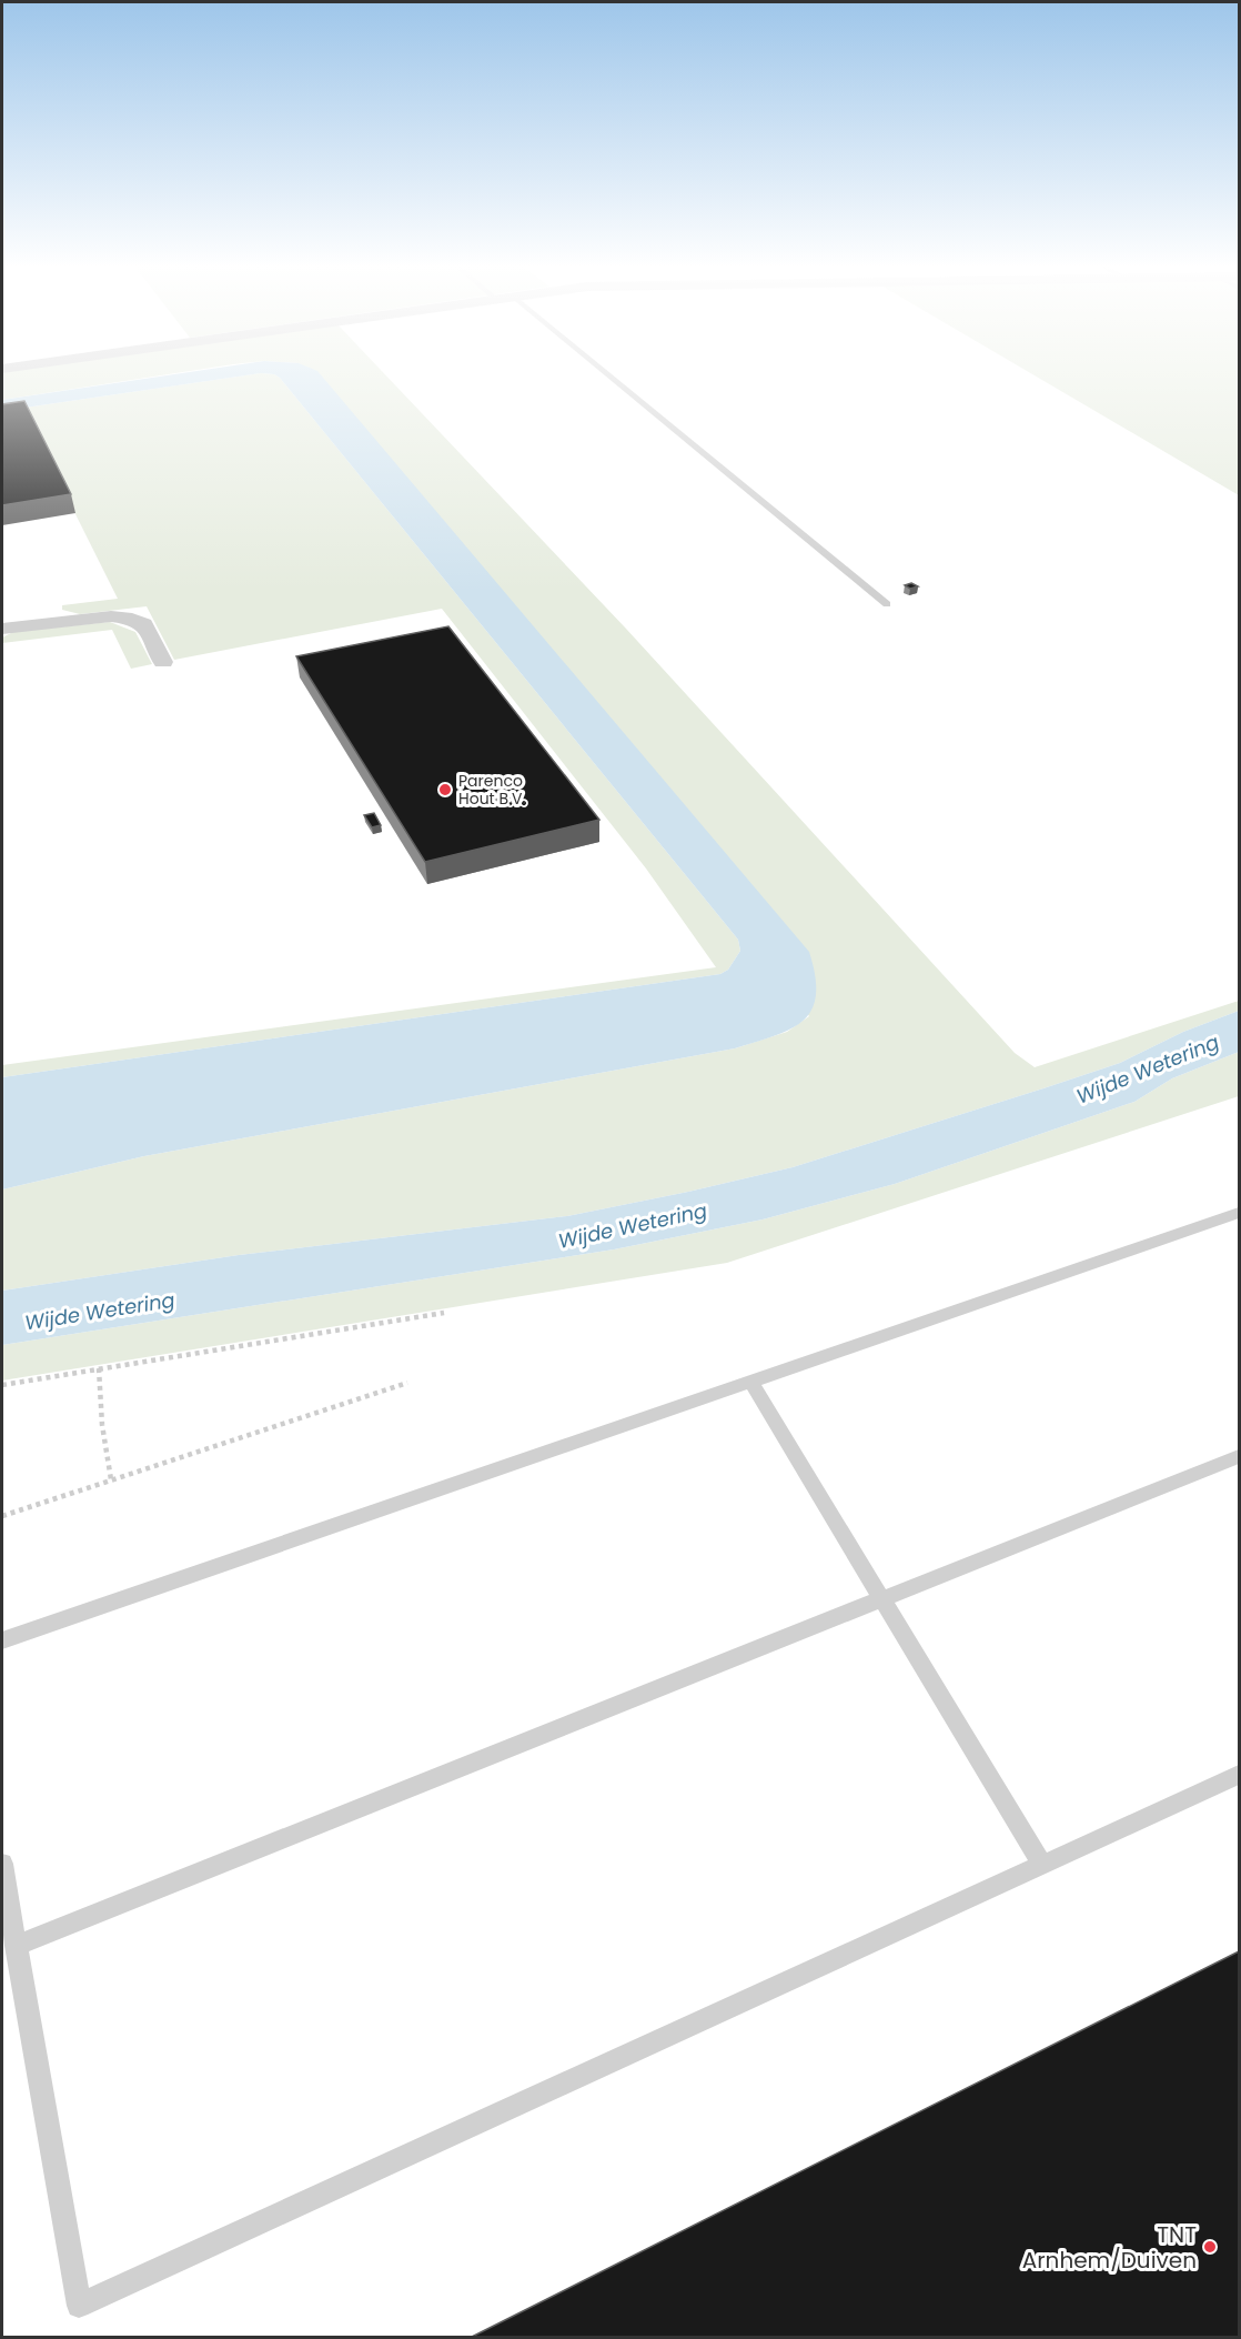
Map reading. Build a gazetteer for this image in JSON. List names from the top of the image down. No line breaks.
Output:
{"water":["Wijde Wetering"],"places":["Parenco Hout B.V.","TNT Arnhem/Duiven"]}
